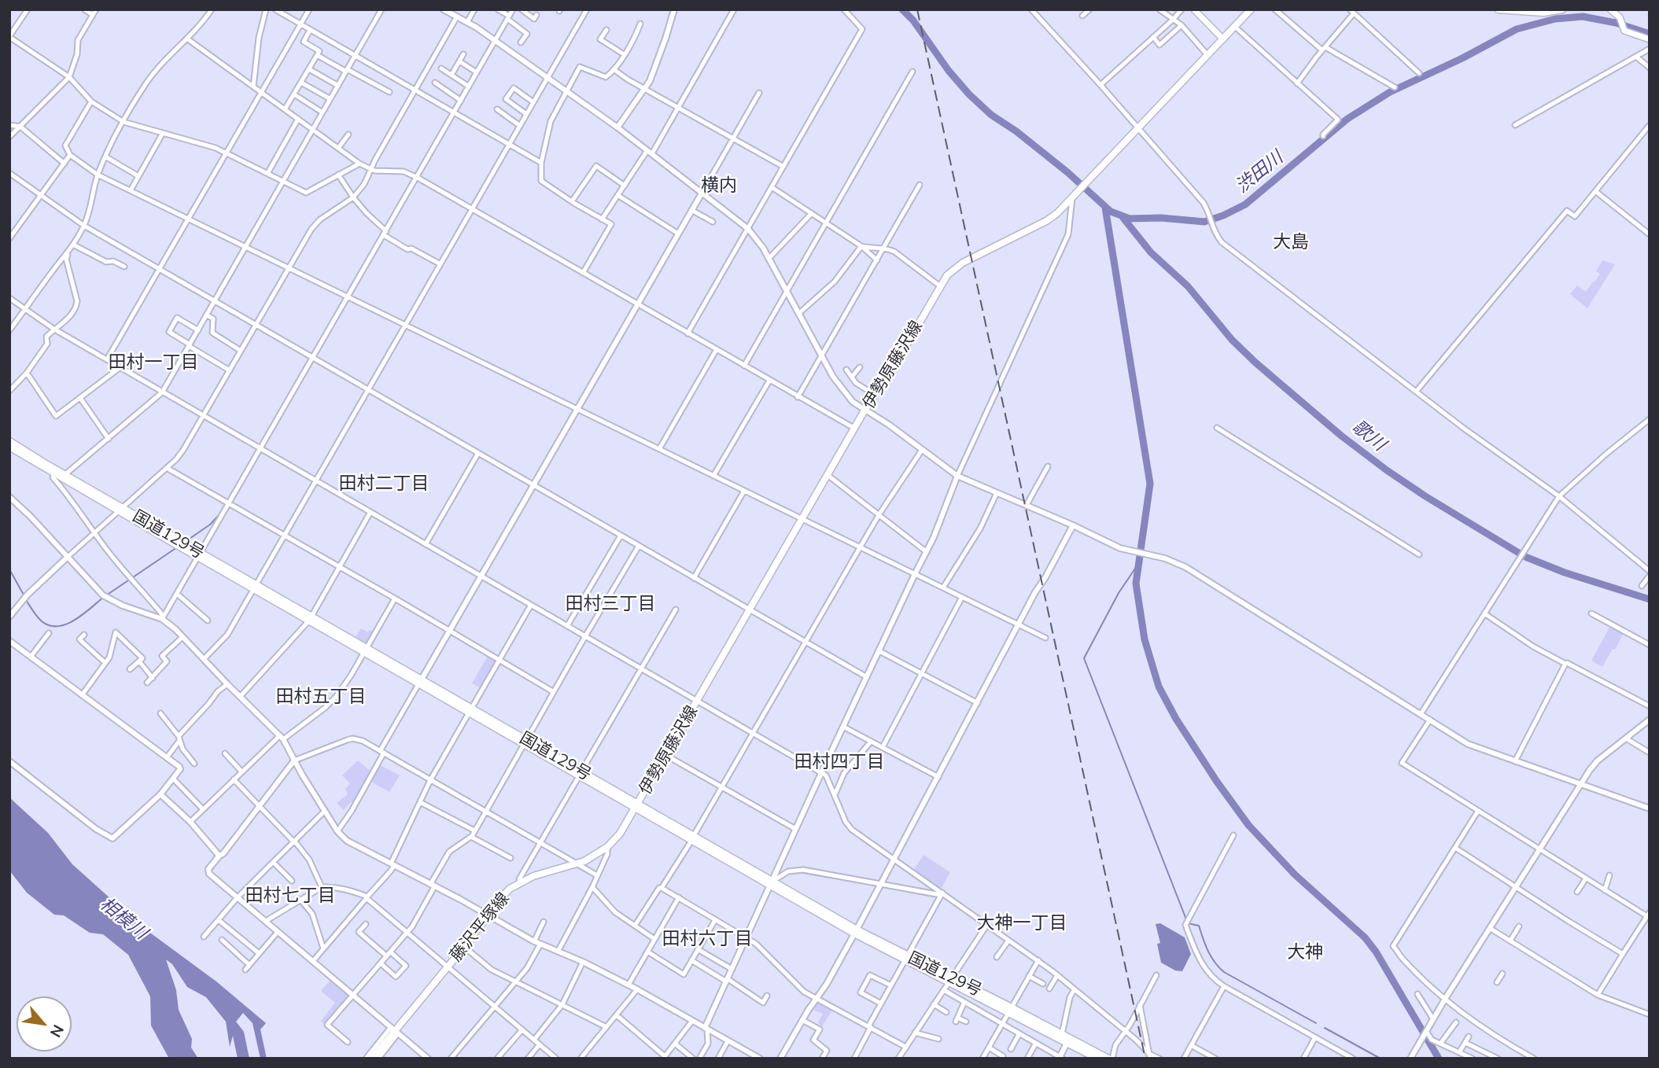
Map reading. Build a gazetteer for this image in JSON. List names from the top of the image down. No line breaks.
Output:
{"streets":{"main road":["伊勢原藤沢線","国道129号","藤沢平塚線"]},"crossings":[["伊勢原藤沢線","国道129号"],["伊勢原藤沢線","藤沢平塚線"],["国道129号","藤沢平塚線"]],"districts":["横内","大島","田村一丁目","田村二丁目","田村三丁目","田村五丁目","田村四丁目","田村七丁目","大神一丁目","田村六丁目","大神"],"water":["渋田川","歌川","相模川"],"north":"bottom right"}
